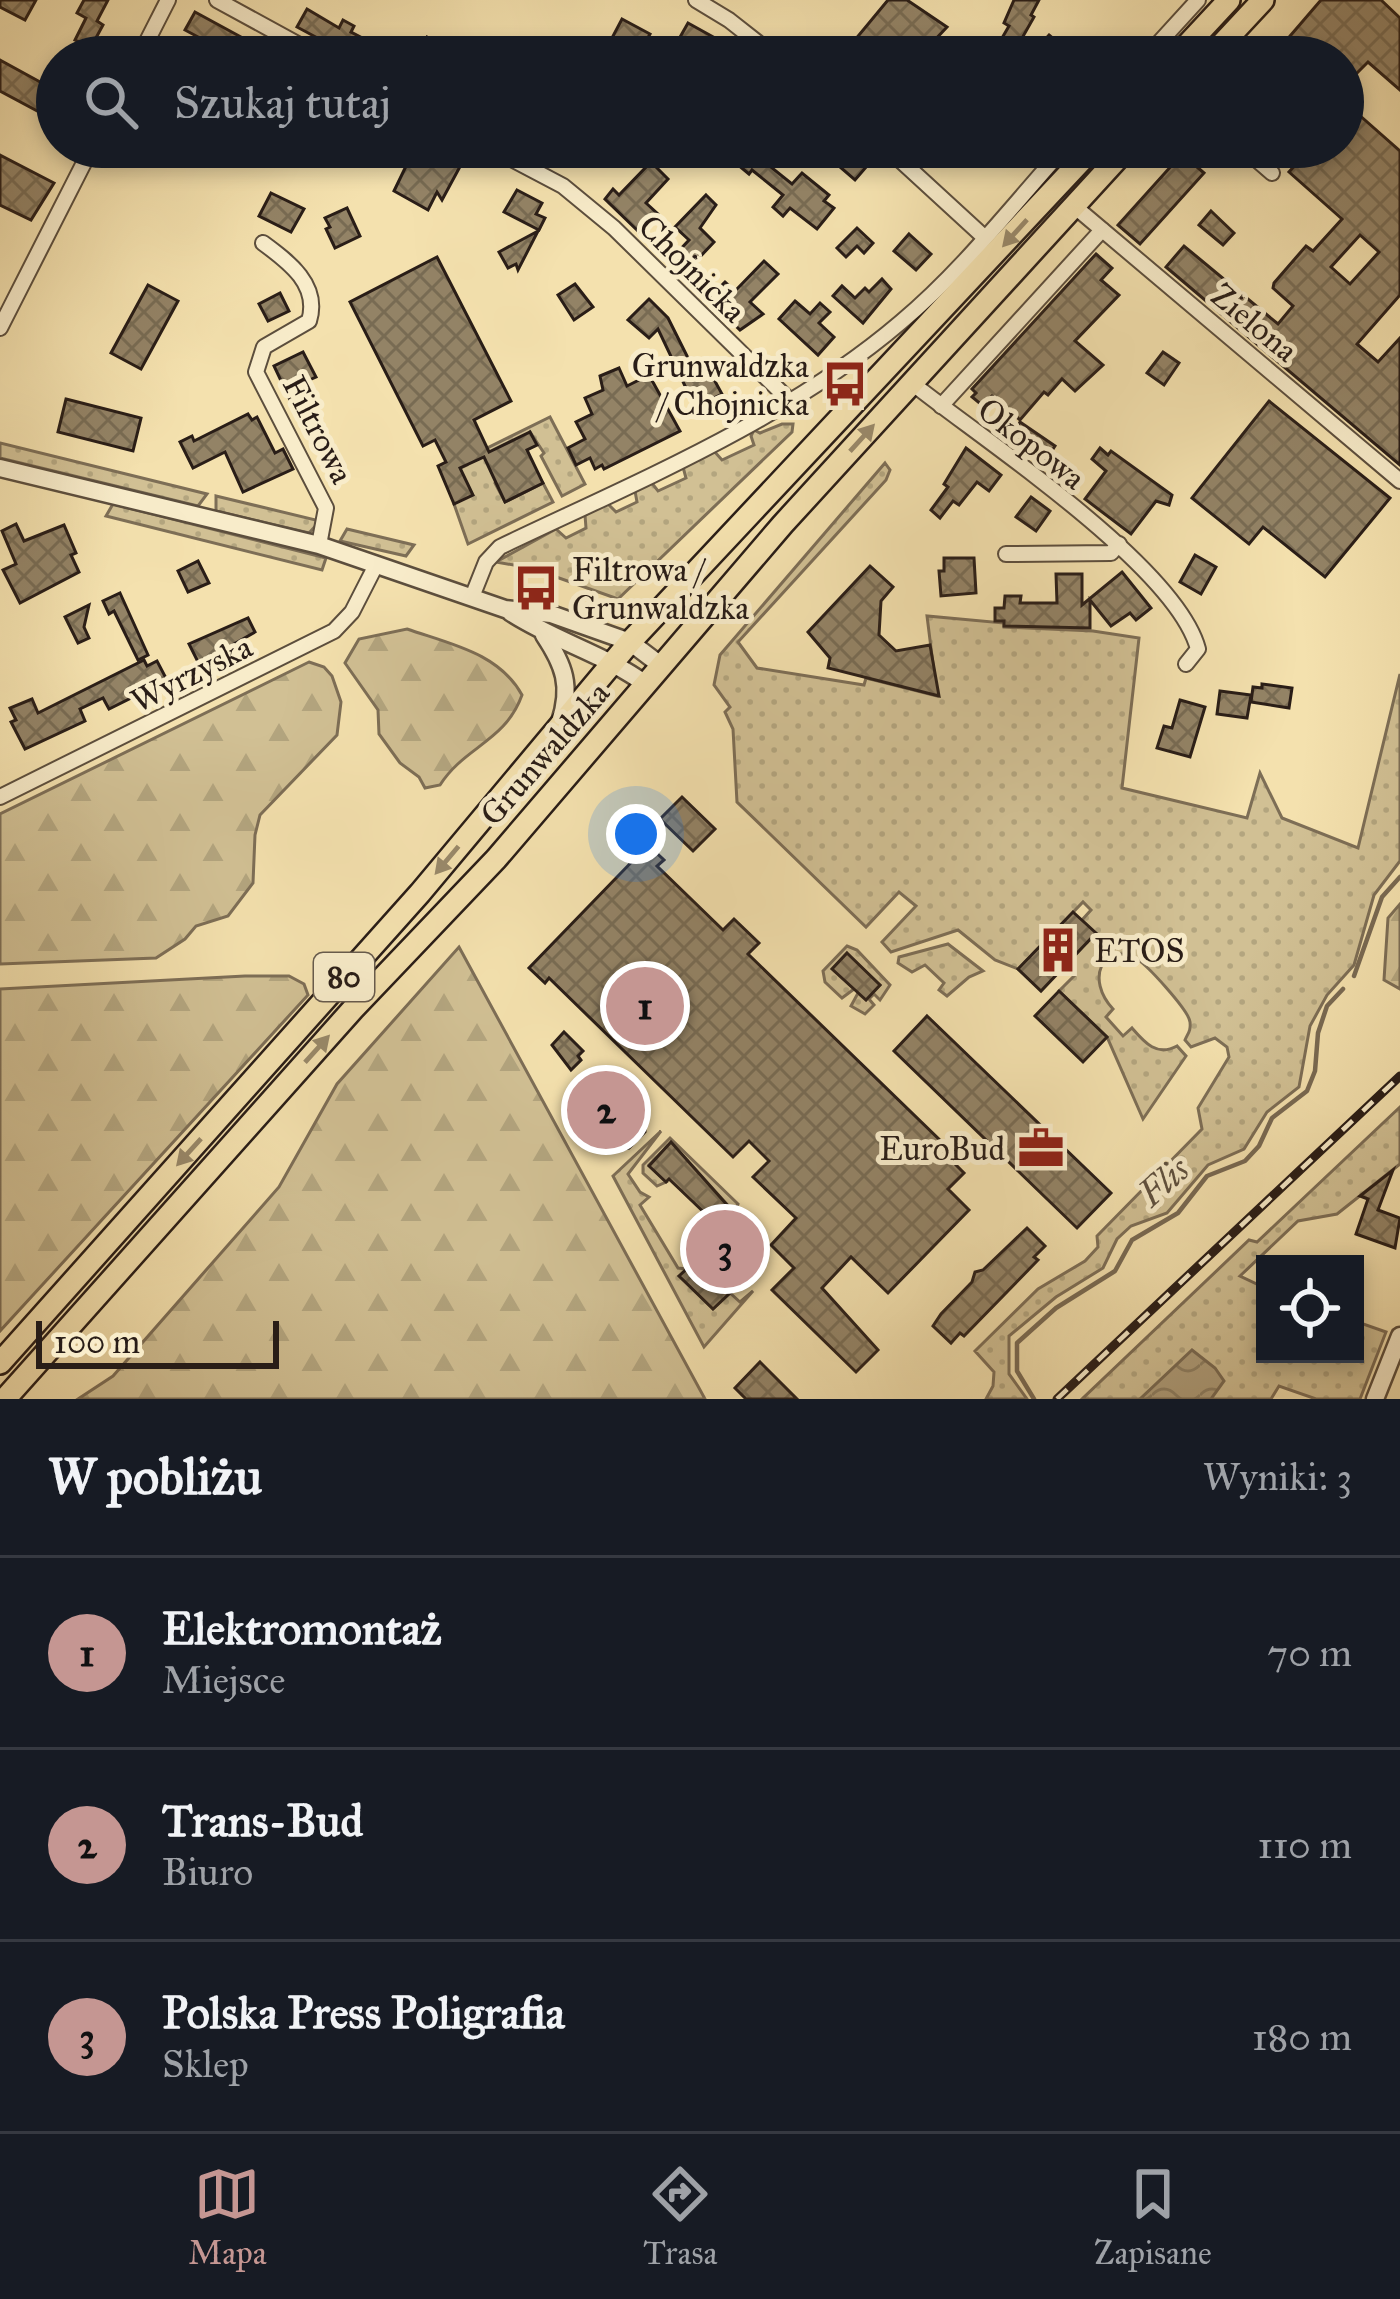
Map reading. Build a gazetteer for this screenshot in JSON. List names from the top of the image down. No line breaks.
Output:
{"streets":{"main road":["Grunwaldzka","80"],"street":["Chojnicka","Zielona","Filtrowa","Okopowa","Wyrzyska"]},"crossings":[["Zielona","Grunwaldzka"],["Okopowa","Grunwaldzka"]],"water":["Flis"],"places":{"bus stop":["Grunwaldzka / Chojnicka","Filtrowa / Grunwaldzka"],"building":["ETOS"],"office":["EuroBud"]},"scale_bar":"100 m","page":{"search":"Szukaj tutaj","pins":["1","2","3"],"scale":"100 m","heading":["W pobliżu","Wyniki: 3"],"list":[{"mark":"1","name":"Elektromontaż","note":"Miejsce","value":"70 m"},{"mark":"2","name":"Trans-Bud","note":"Biuro","value":"110 m"},{"mark":"3","name":"Polska Press Poligrafia","note":"Sklep","value":"180 m"}],"nav":["Mapa","Trasa","Zapisane"]}}
